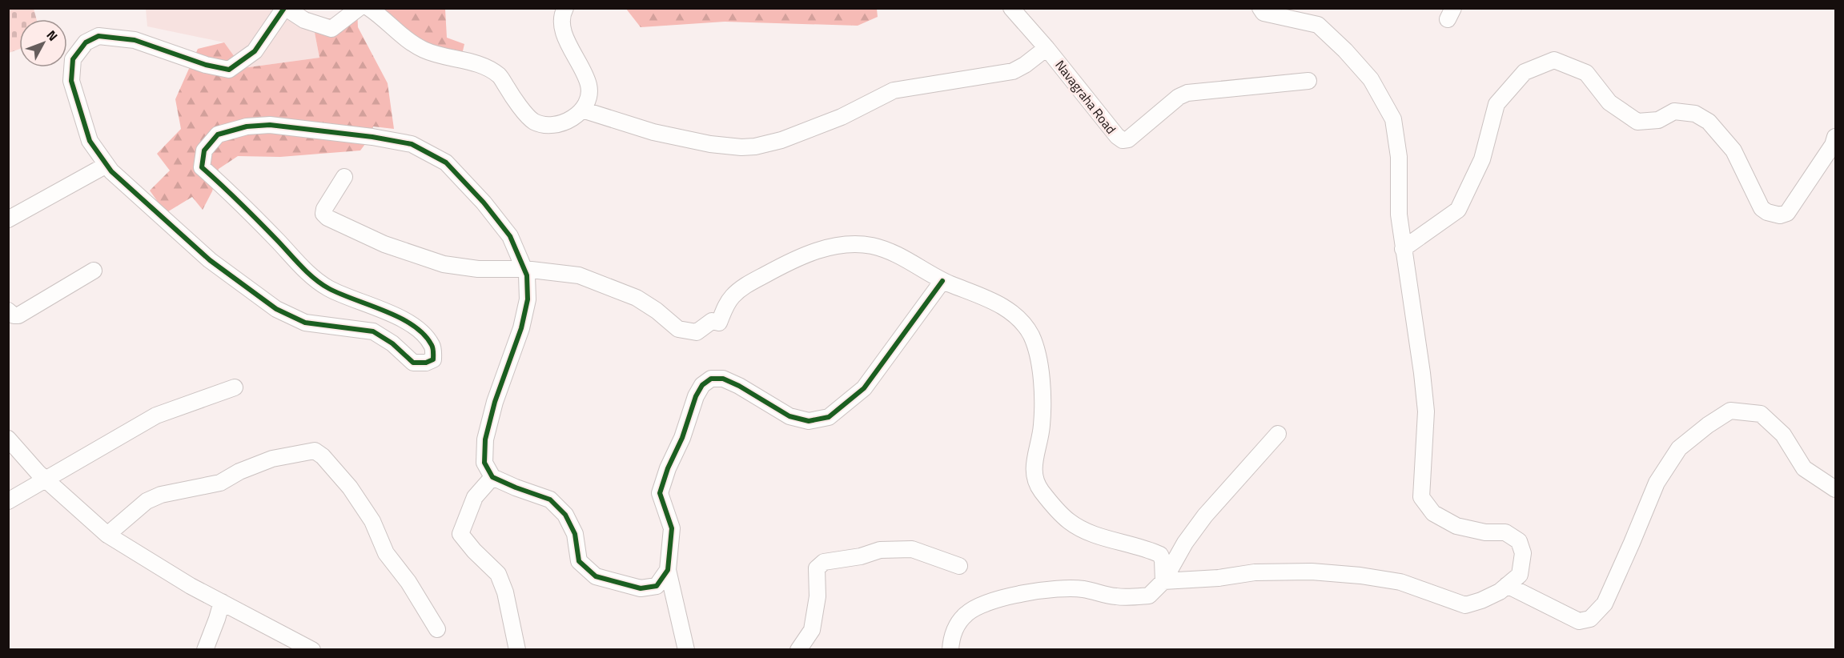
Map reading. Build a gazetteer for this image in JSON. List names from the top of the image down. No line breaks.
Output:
{"streets":{"street":["Navagraha Road"]},"north":"top right"}
